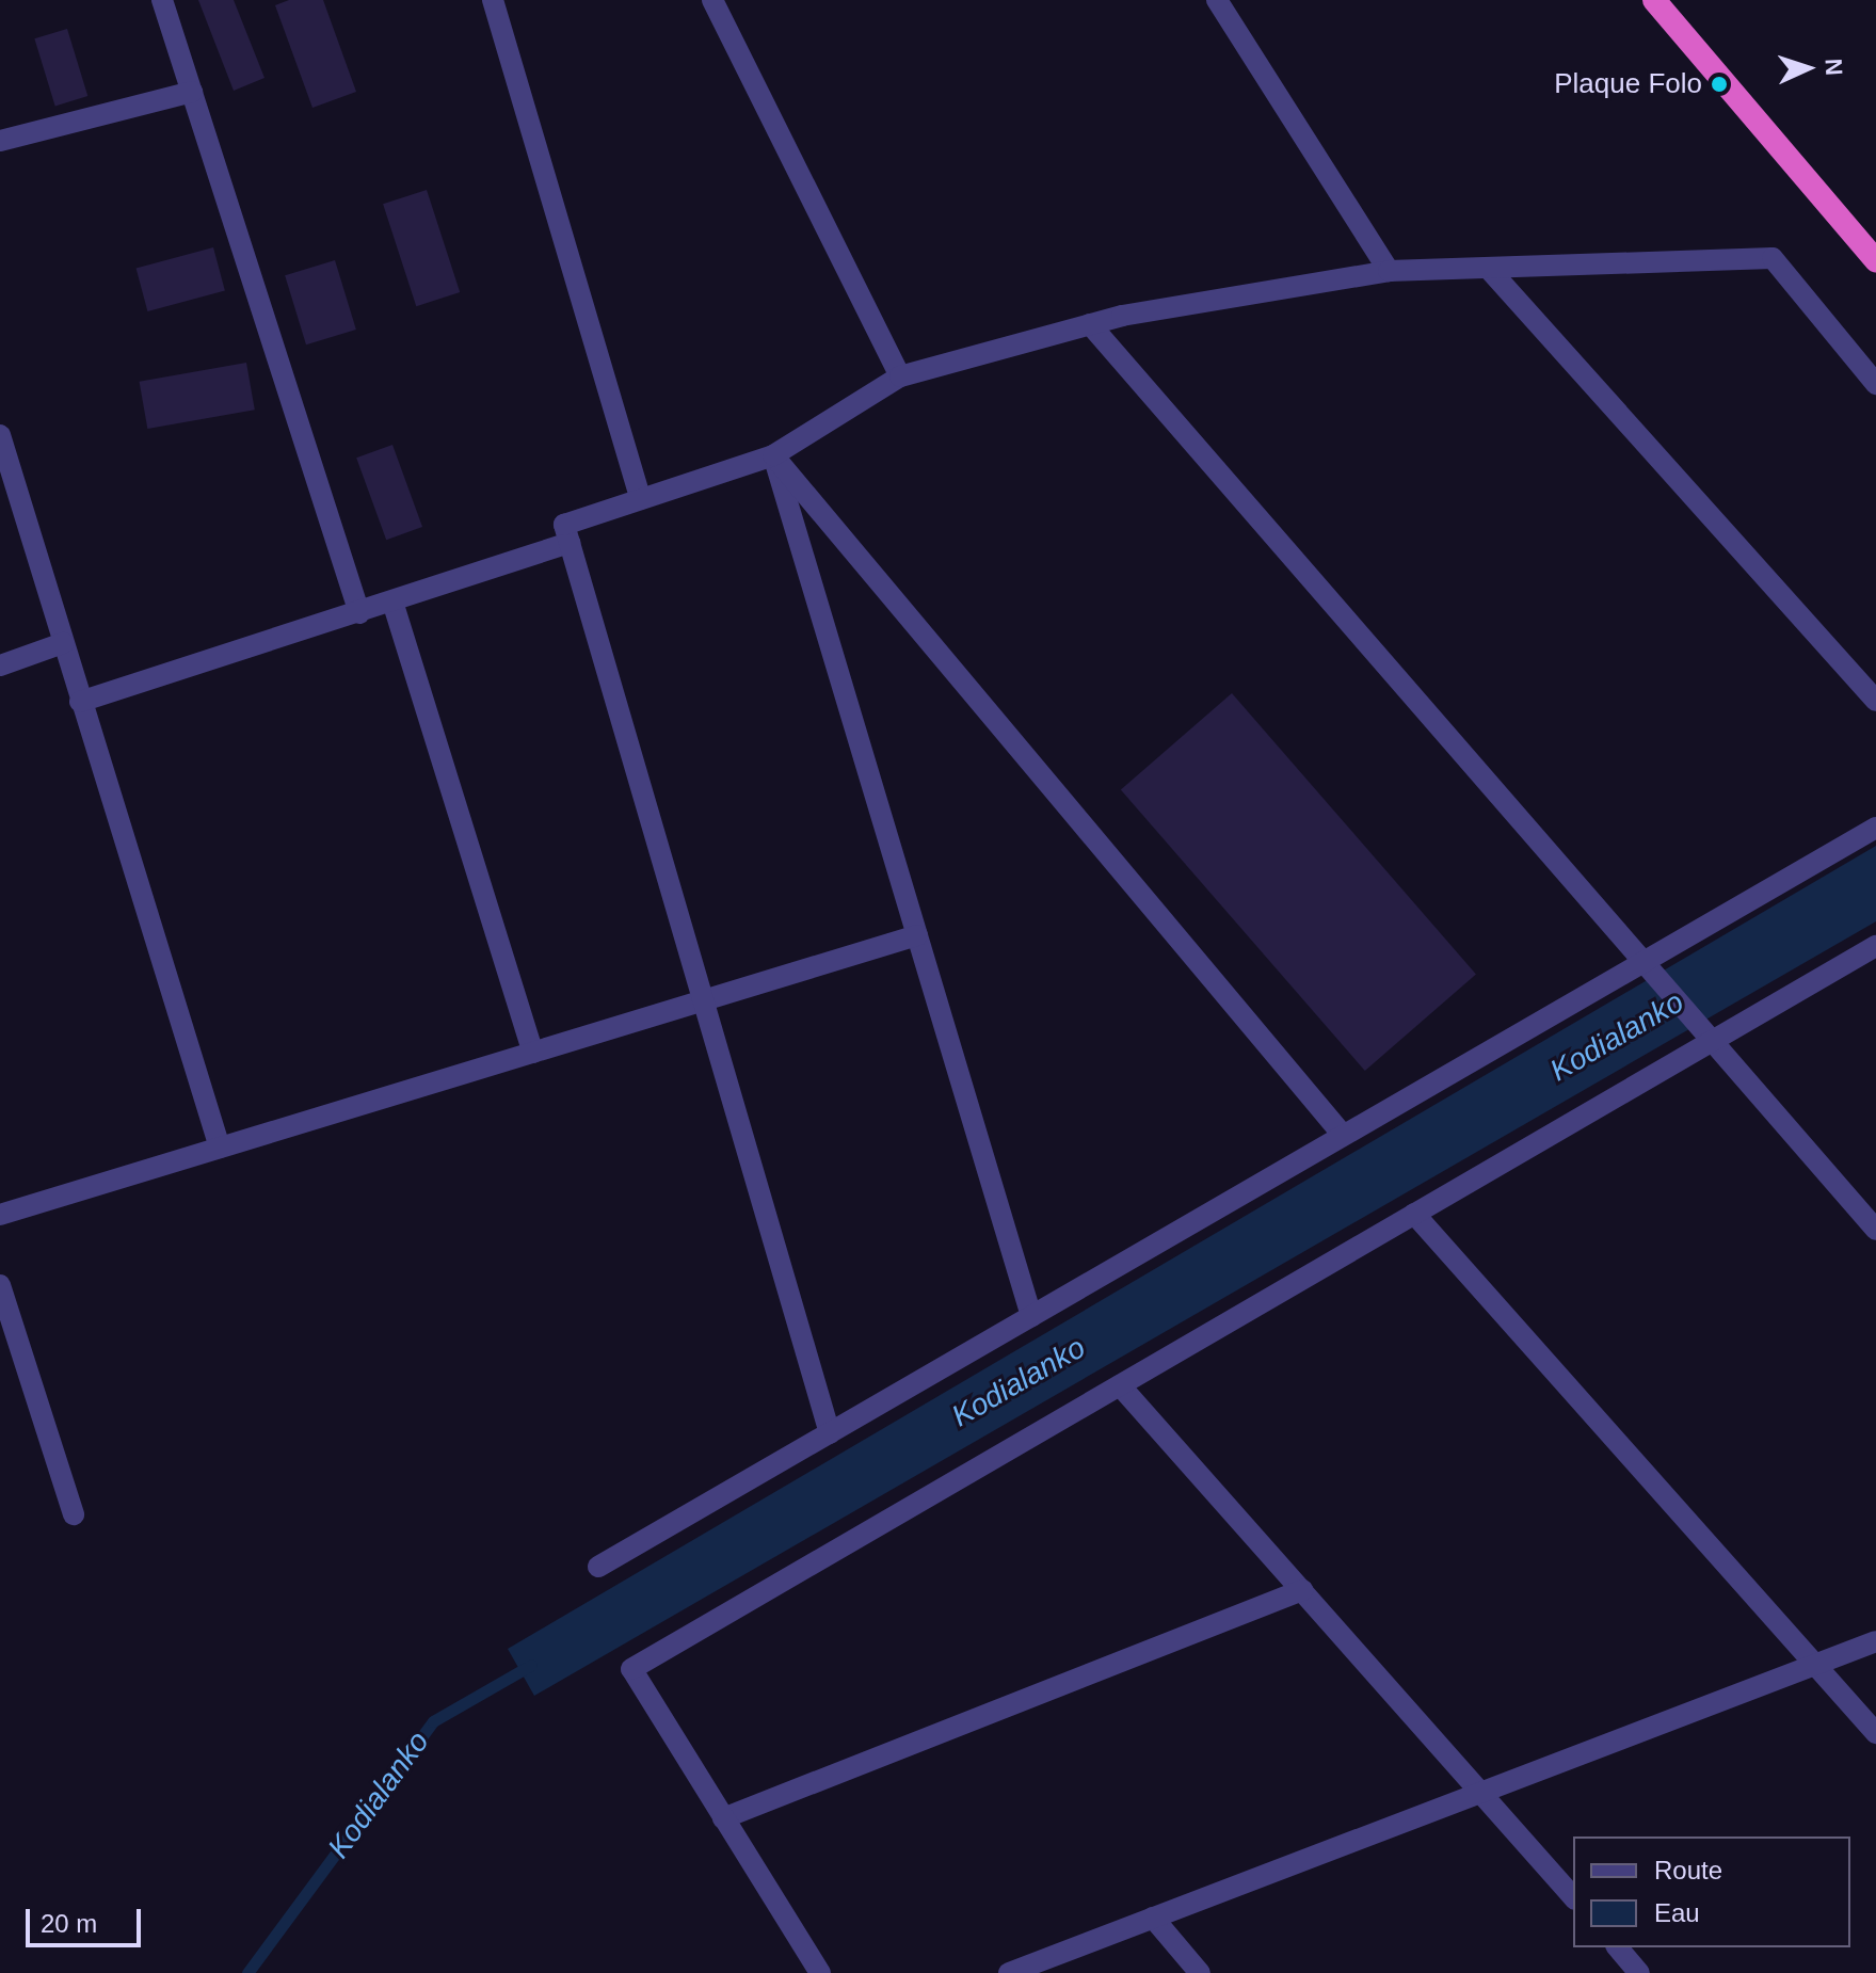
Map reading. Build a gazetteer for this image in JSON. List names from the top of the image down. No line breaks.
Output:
{"water":["Kodialanko"],"places":["Plaque Folo"],"legend":["Route","Eau"],"scale_bar":"20 m","north":"right"}
